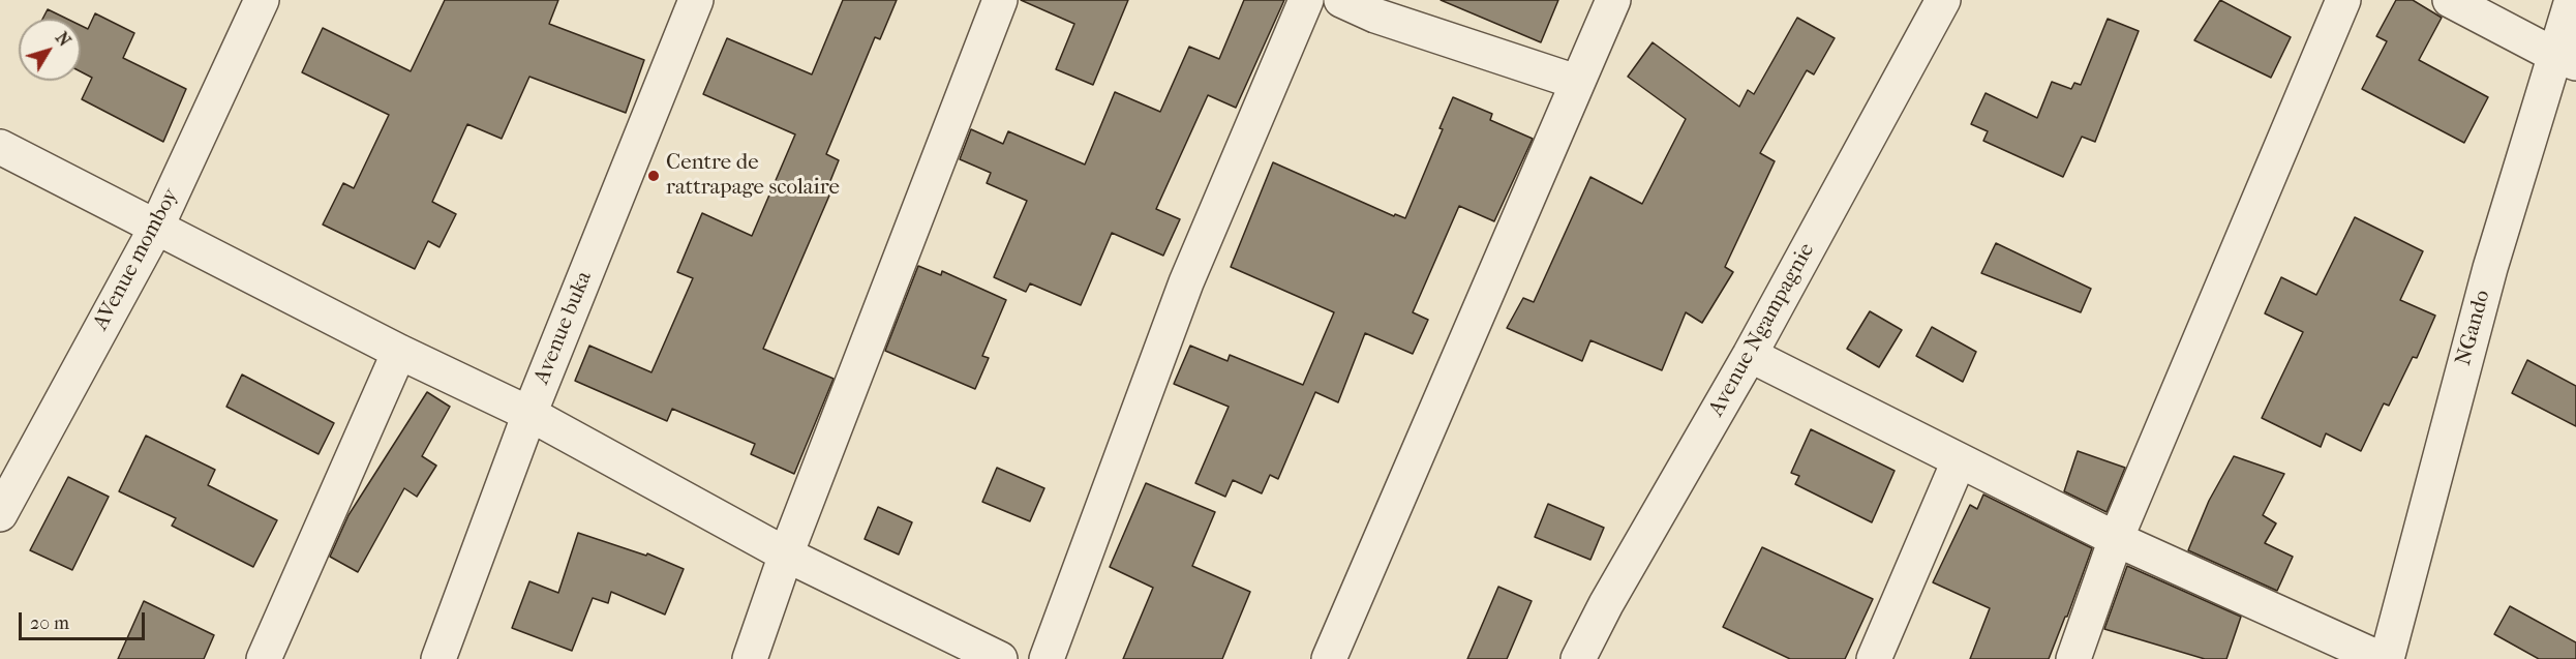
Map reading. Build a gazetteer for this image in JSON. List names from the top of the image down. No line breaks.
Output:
{"streets":{"street":["AVenue momboy","Avenue buka","NGando","Avenue Ngampagnie"]},"places":["Centre de rattrapage scolaire"],"scale_bar":"20 m","north":"top right"}
